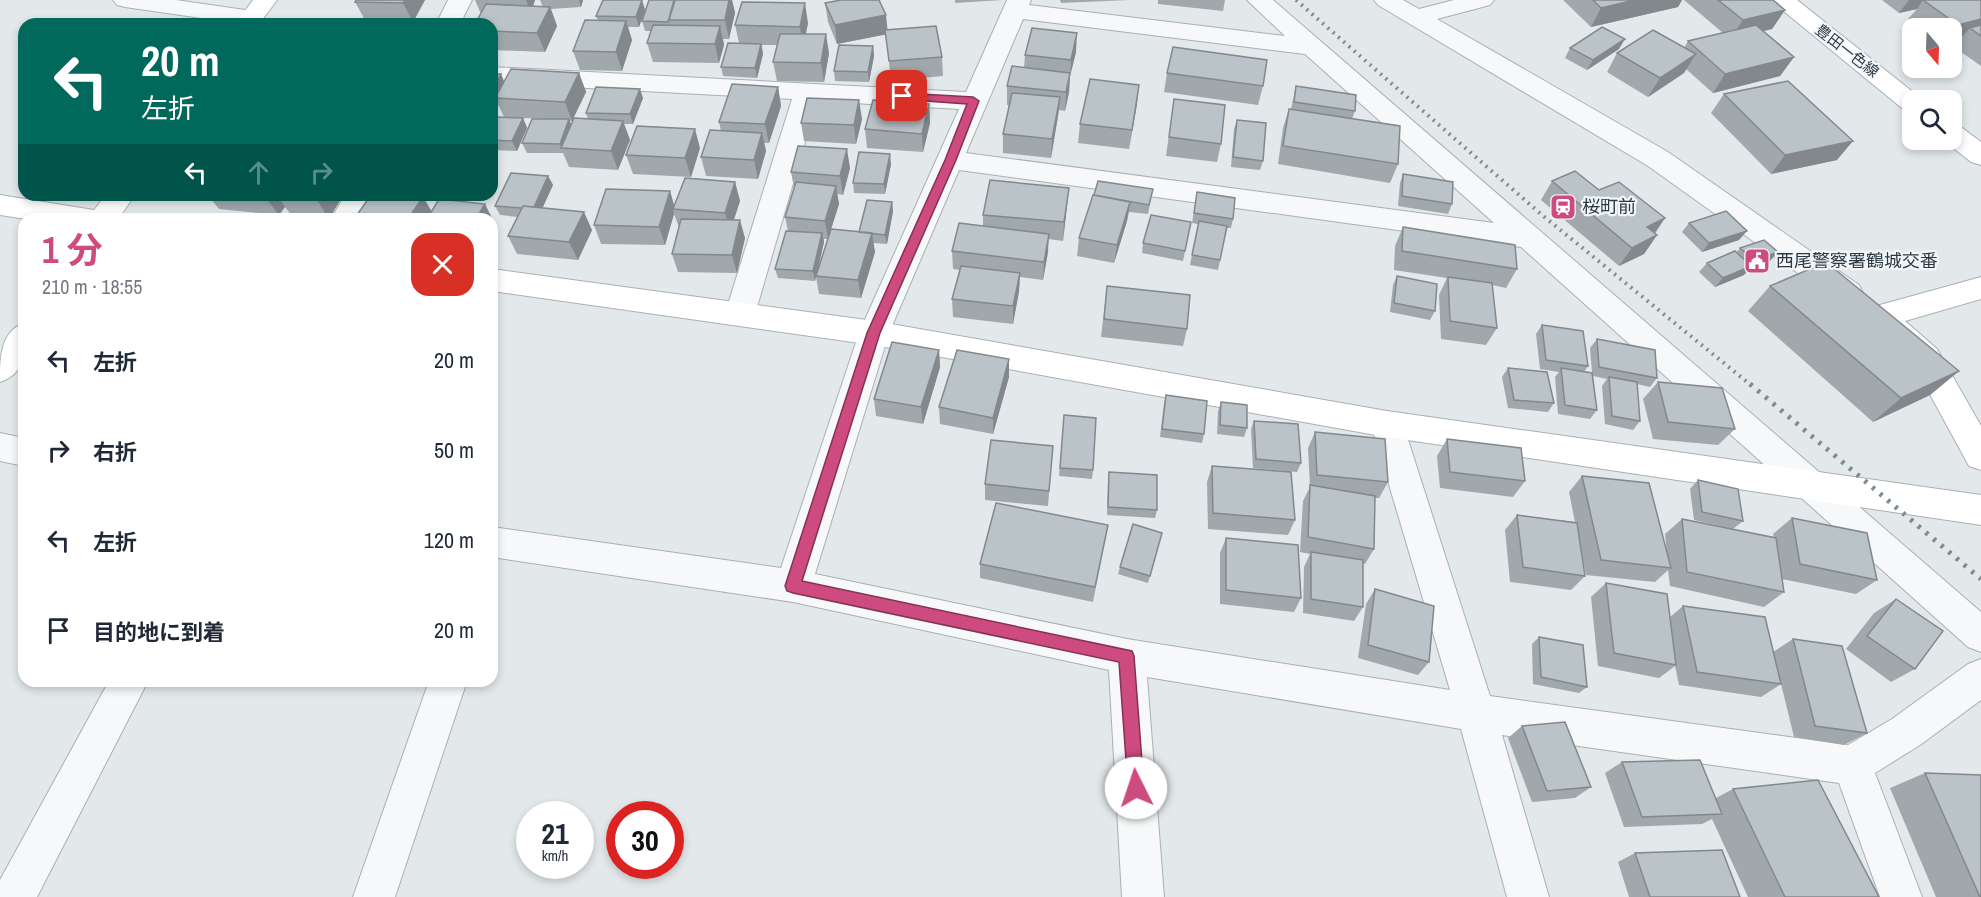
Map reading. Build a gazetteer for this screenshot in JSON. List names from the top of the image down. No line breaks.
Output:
{"streets":{"street":["豊田一色線"]},"places":{"station":["桜町前"],"public building":["西尾警察署鶴城交番"]},"north":"bottom","page":{"turn":["20 m","左折"],"heading":["1 分","210 m · 18:55"],"list":[{"name":"左折","value":"20 m"},{"name":"右折","value":"50 m"},{"name":"左折","value":"120 m"},{"name":"目的地に到着","value":"20 m"}],"speed":"21 km/h","limit":"30"}}
